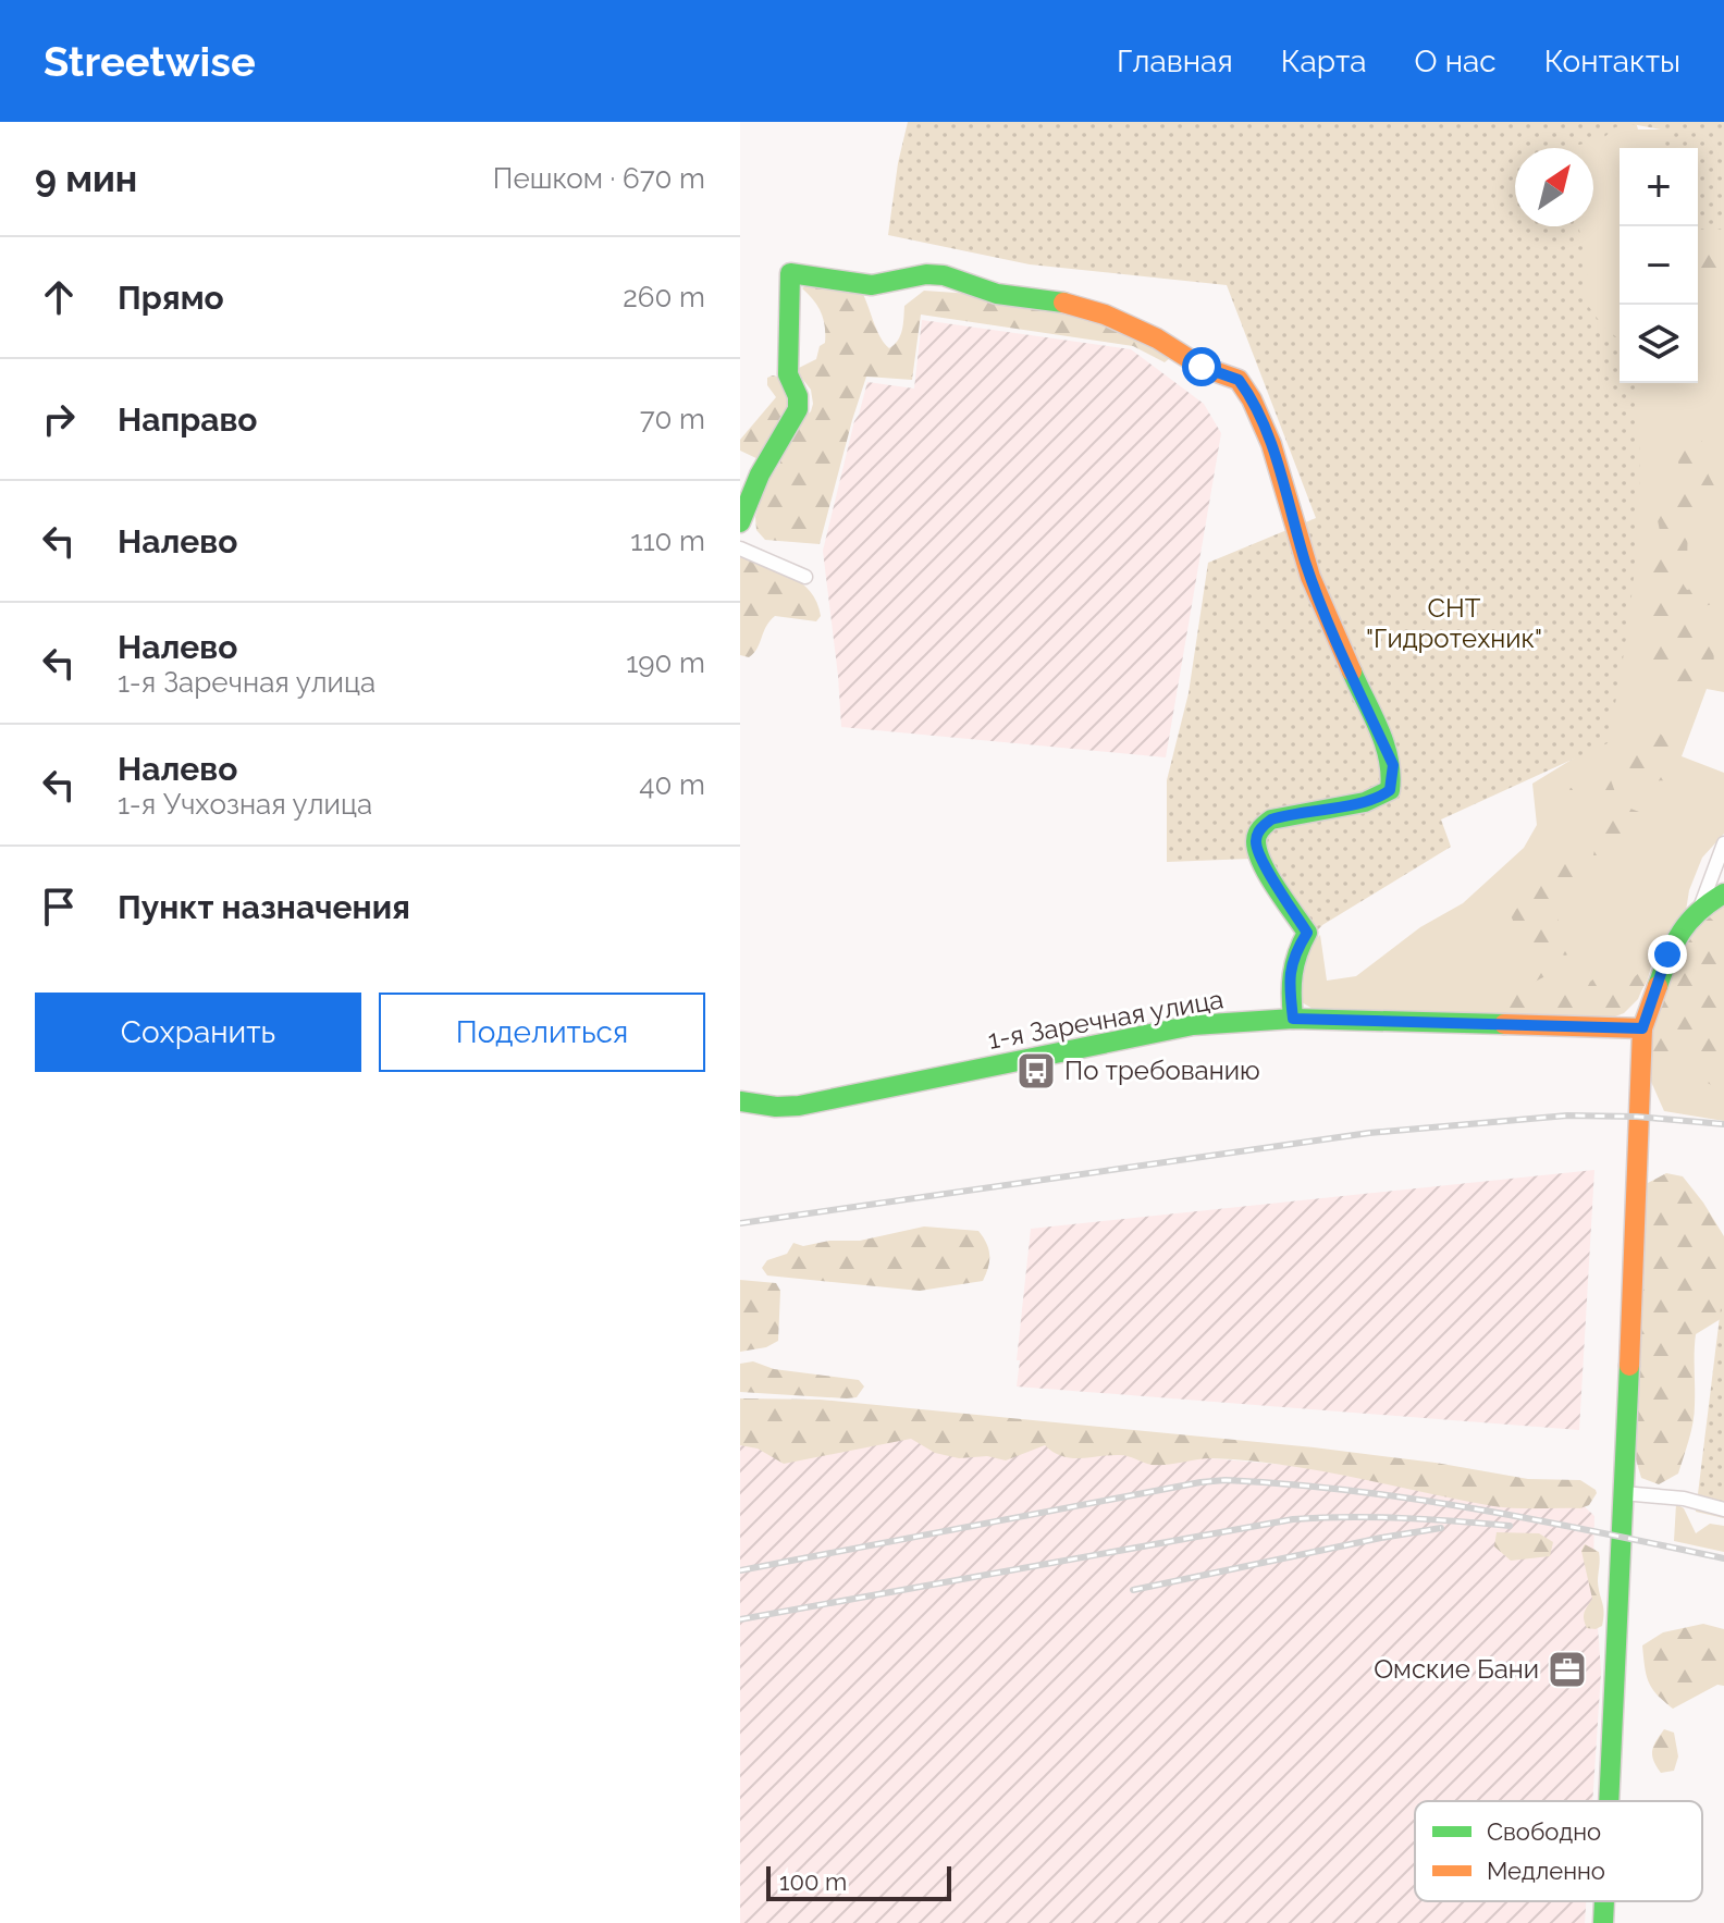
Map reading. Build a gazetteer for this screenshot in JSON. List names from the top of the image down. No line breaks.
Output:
{"streets":{"street":["1-я Заречная улица"]},"parks":["СНТ \"Гидротехник\""],"places":{"bus stop":["По требованию"],"office":["Омские Бани"]},"legend":["Свободно","Медленно"],"scale_bar":"100 m","north":"top right","page":{"header":"Streetwise","nav":["Главная","Карта","О нас","Контакты"],"heading":["9 мин","Пешком · 670 m"],"map_buttons":["+","−"],"list":[["Прямо","260 m"],["Направо","70 m"],["Налево","110 m"],["Налево","1-я Заречная улица","190 m"],["Налево","1-я Учхозная улица","40 m"],"Пункт назначения"],"buttons":["Сохранить","Поделиться"],"scale":"100 m"}}
